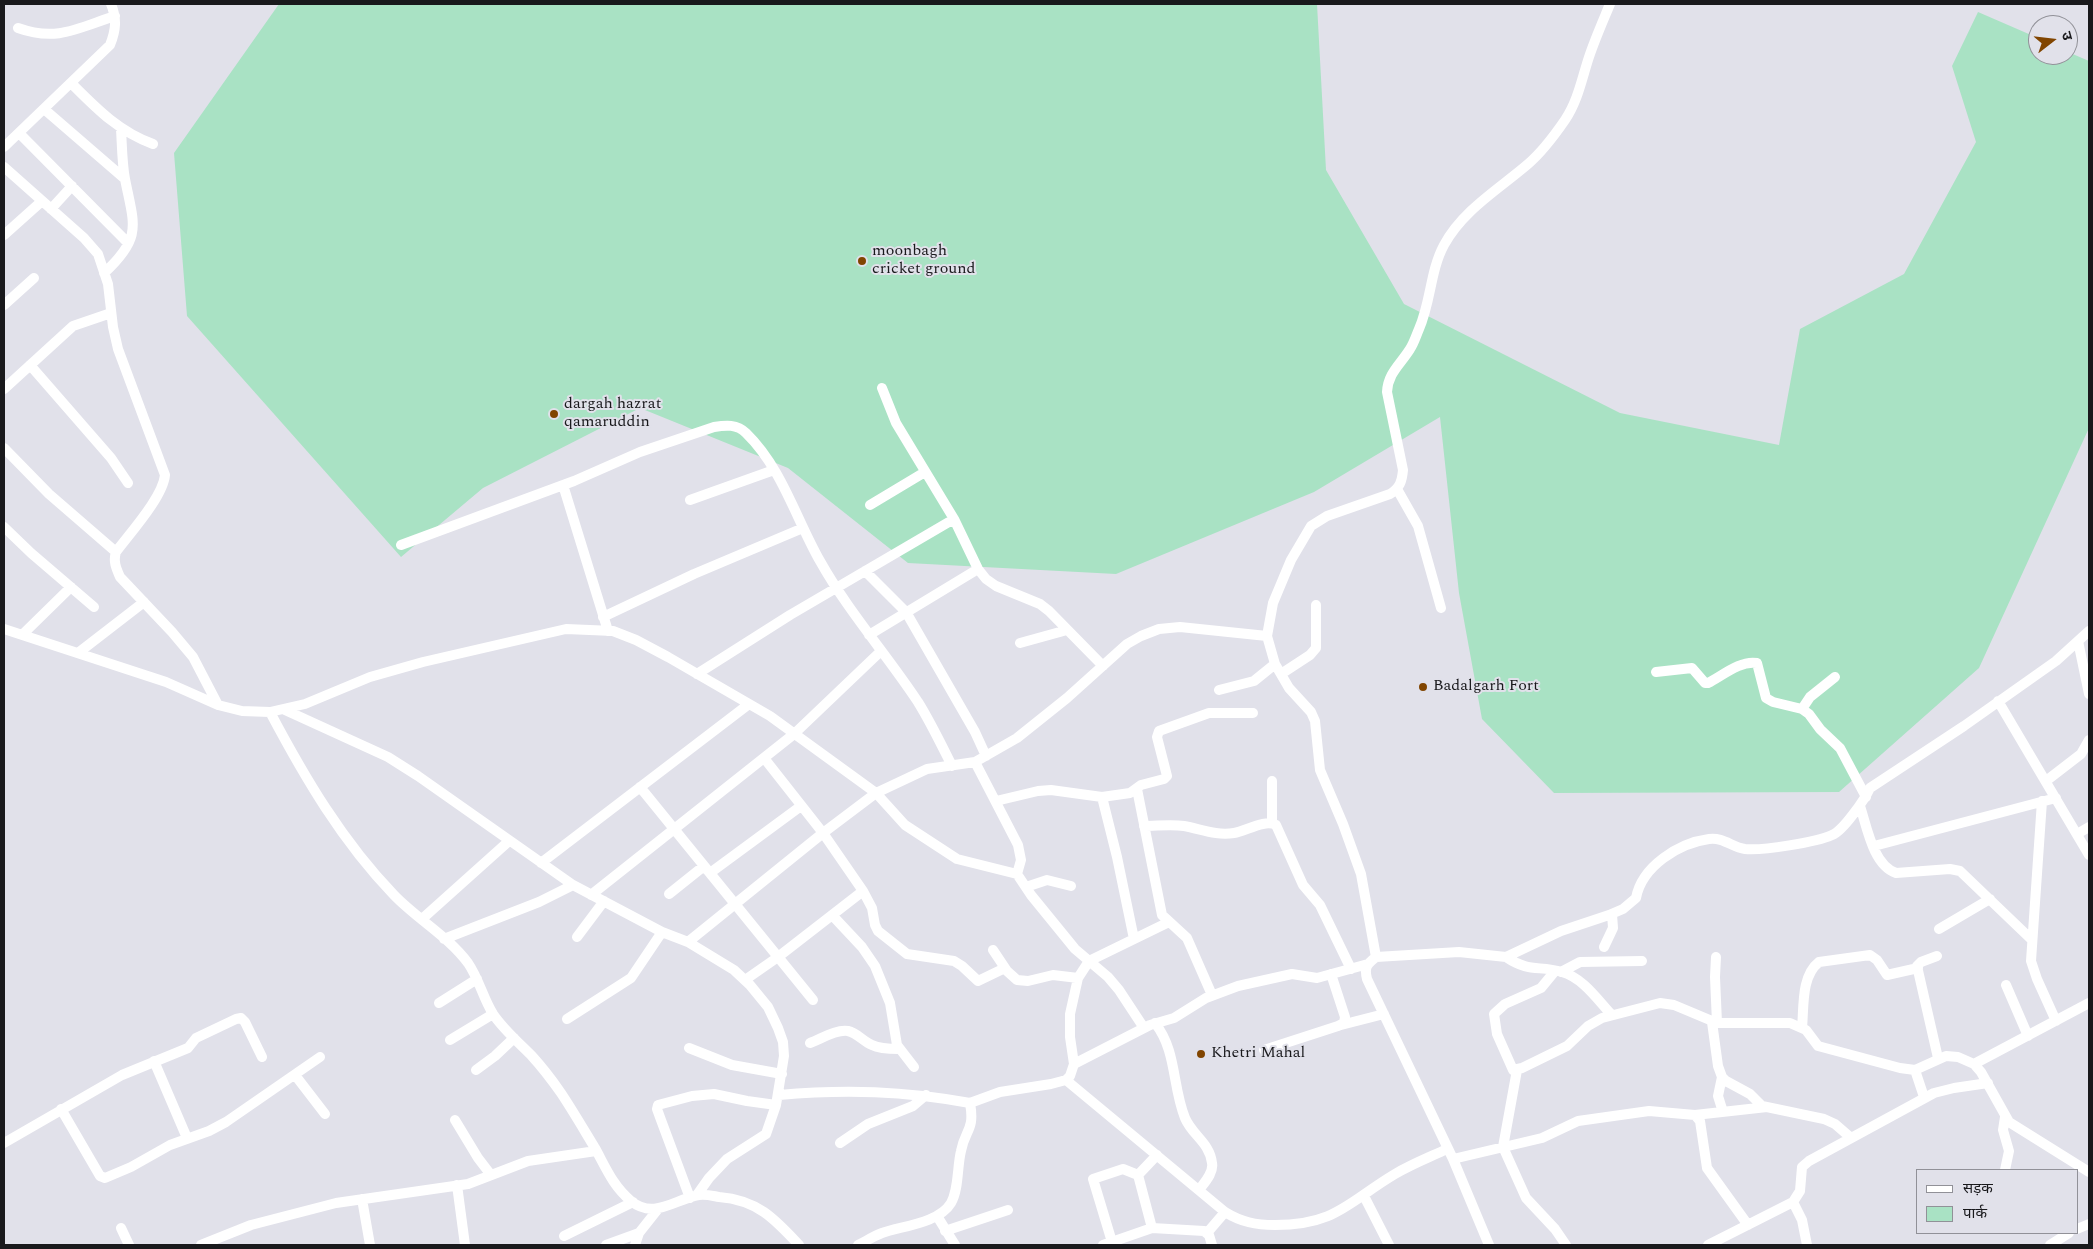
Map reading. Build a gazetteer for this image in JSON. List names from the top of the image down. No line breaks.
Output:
{"places":["moonbagh cricket ground","dargah hazrat qamaruddin","Badalgarh Fort","Khetri Mahal"],"legend":["सड़क","पार्क"],"north":"right"}
